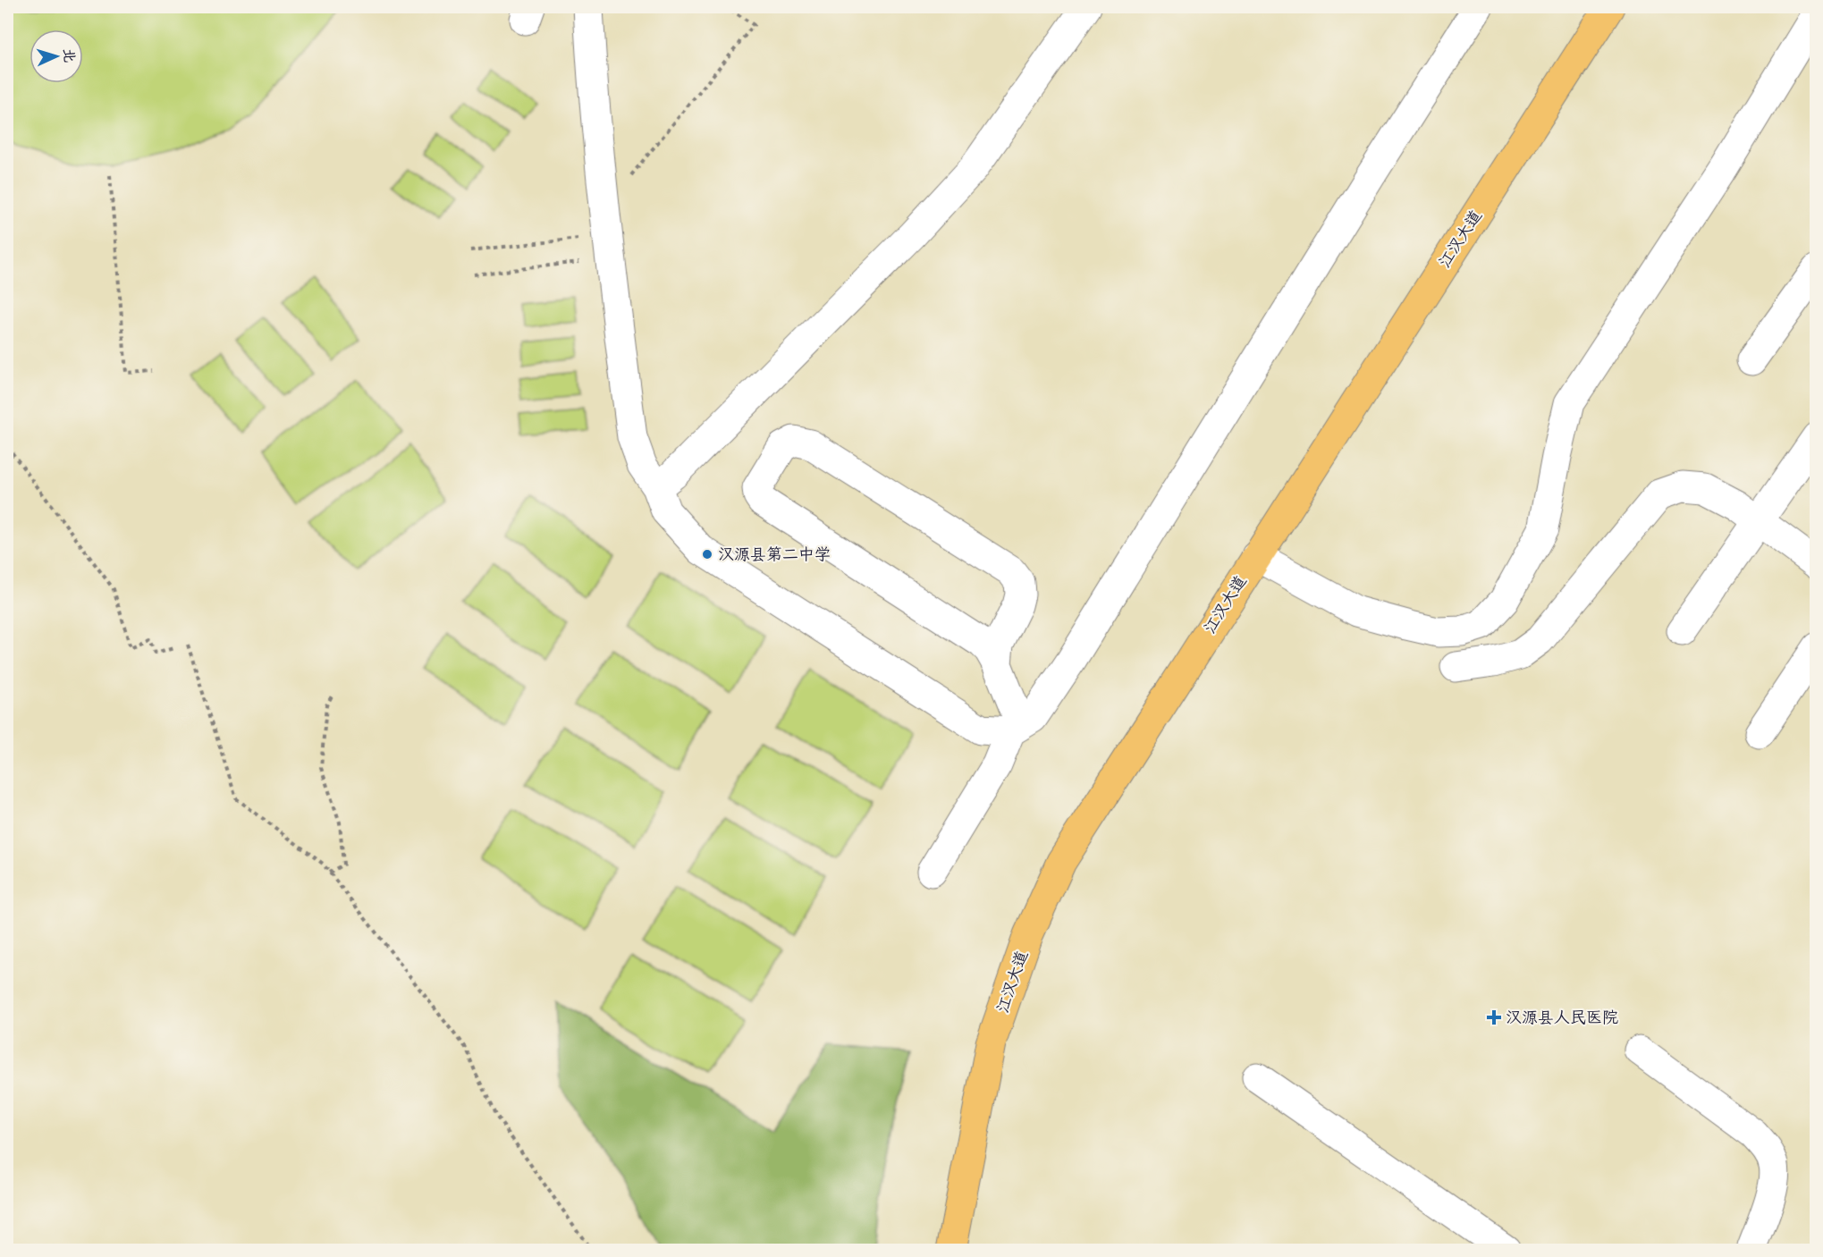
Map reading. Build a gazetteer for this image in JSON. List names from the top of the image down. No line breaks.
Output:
{"streets":{"main road":["江汉大道"]},"places":{"other":["汉源县第二中学"],"health":["汉源县人民医院"]},"north":"right"}
